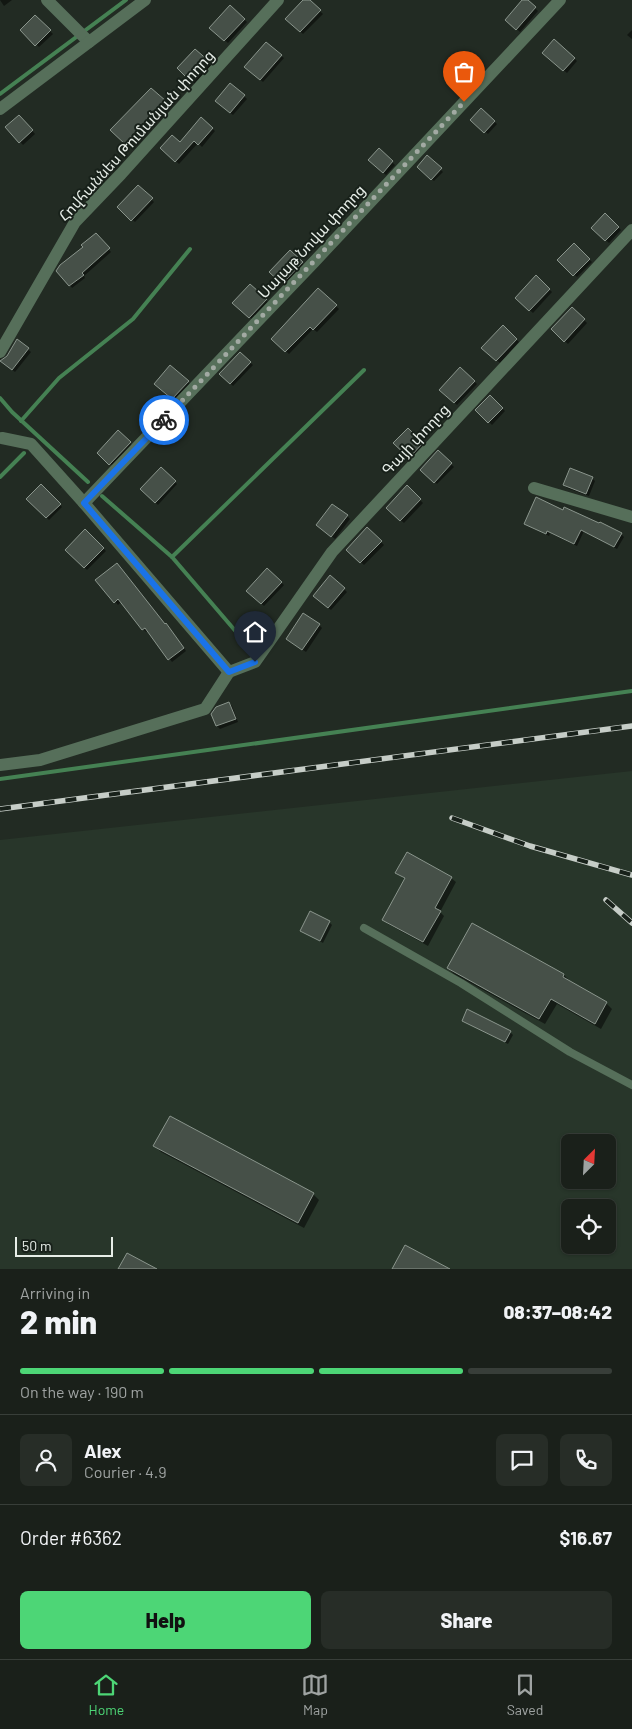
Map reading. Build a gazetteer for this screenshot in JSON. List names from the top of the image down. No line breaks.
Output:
{"streets":{"street":["Հովհաննես Թումանյան փողոց","Սայաթ Նովա փողոց","Գայի փողոց"]},"scale_bar":"50 m","north":"top right","page":{"scale":"50 m","heading":["2 min","Arriving in","08:37–08:42"],"panel":["Alex","Courier · 4.9","Order #6362","$16.67"],"bar":"On the way · 190 m","buttons":["Help","Share"],"tabs":["Home","Map","Saved"]}}
